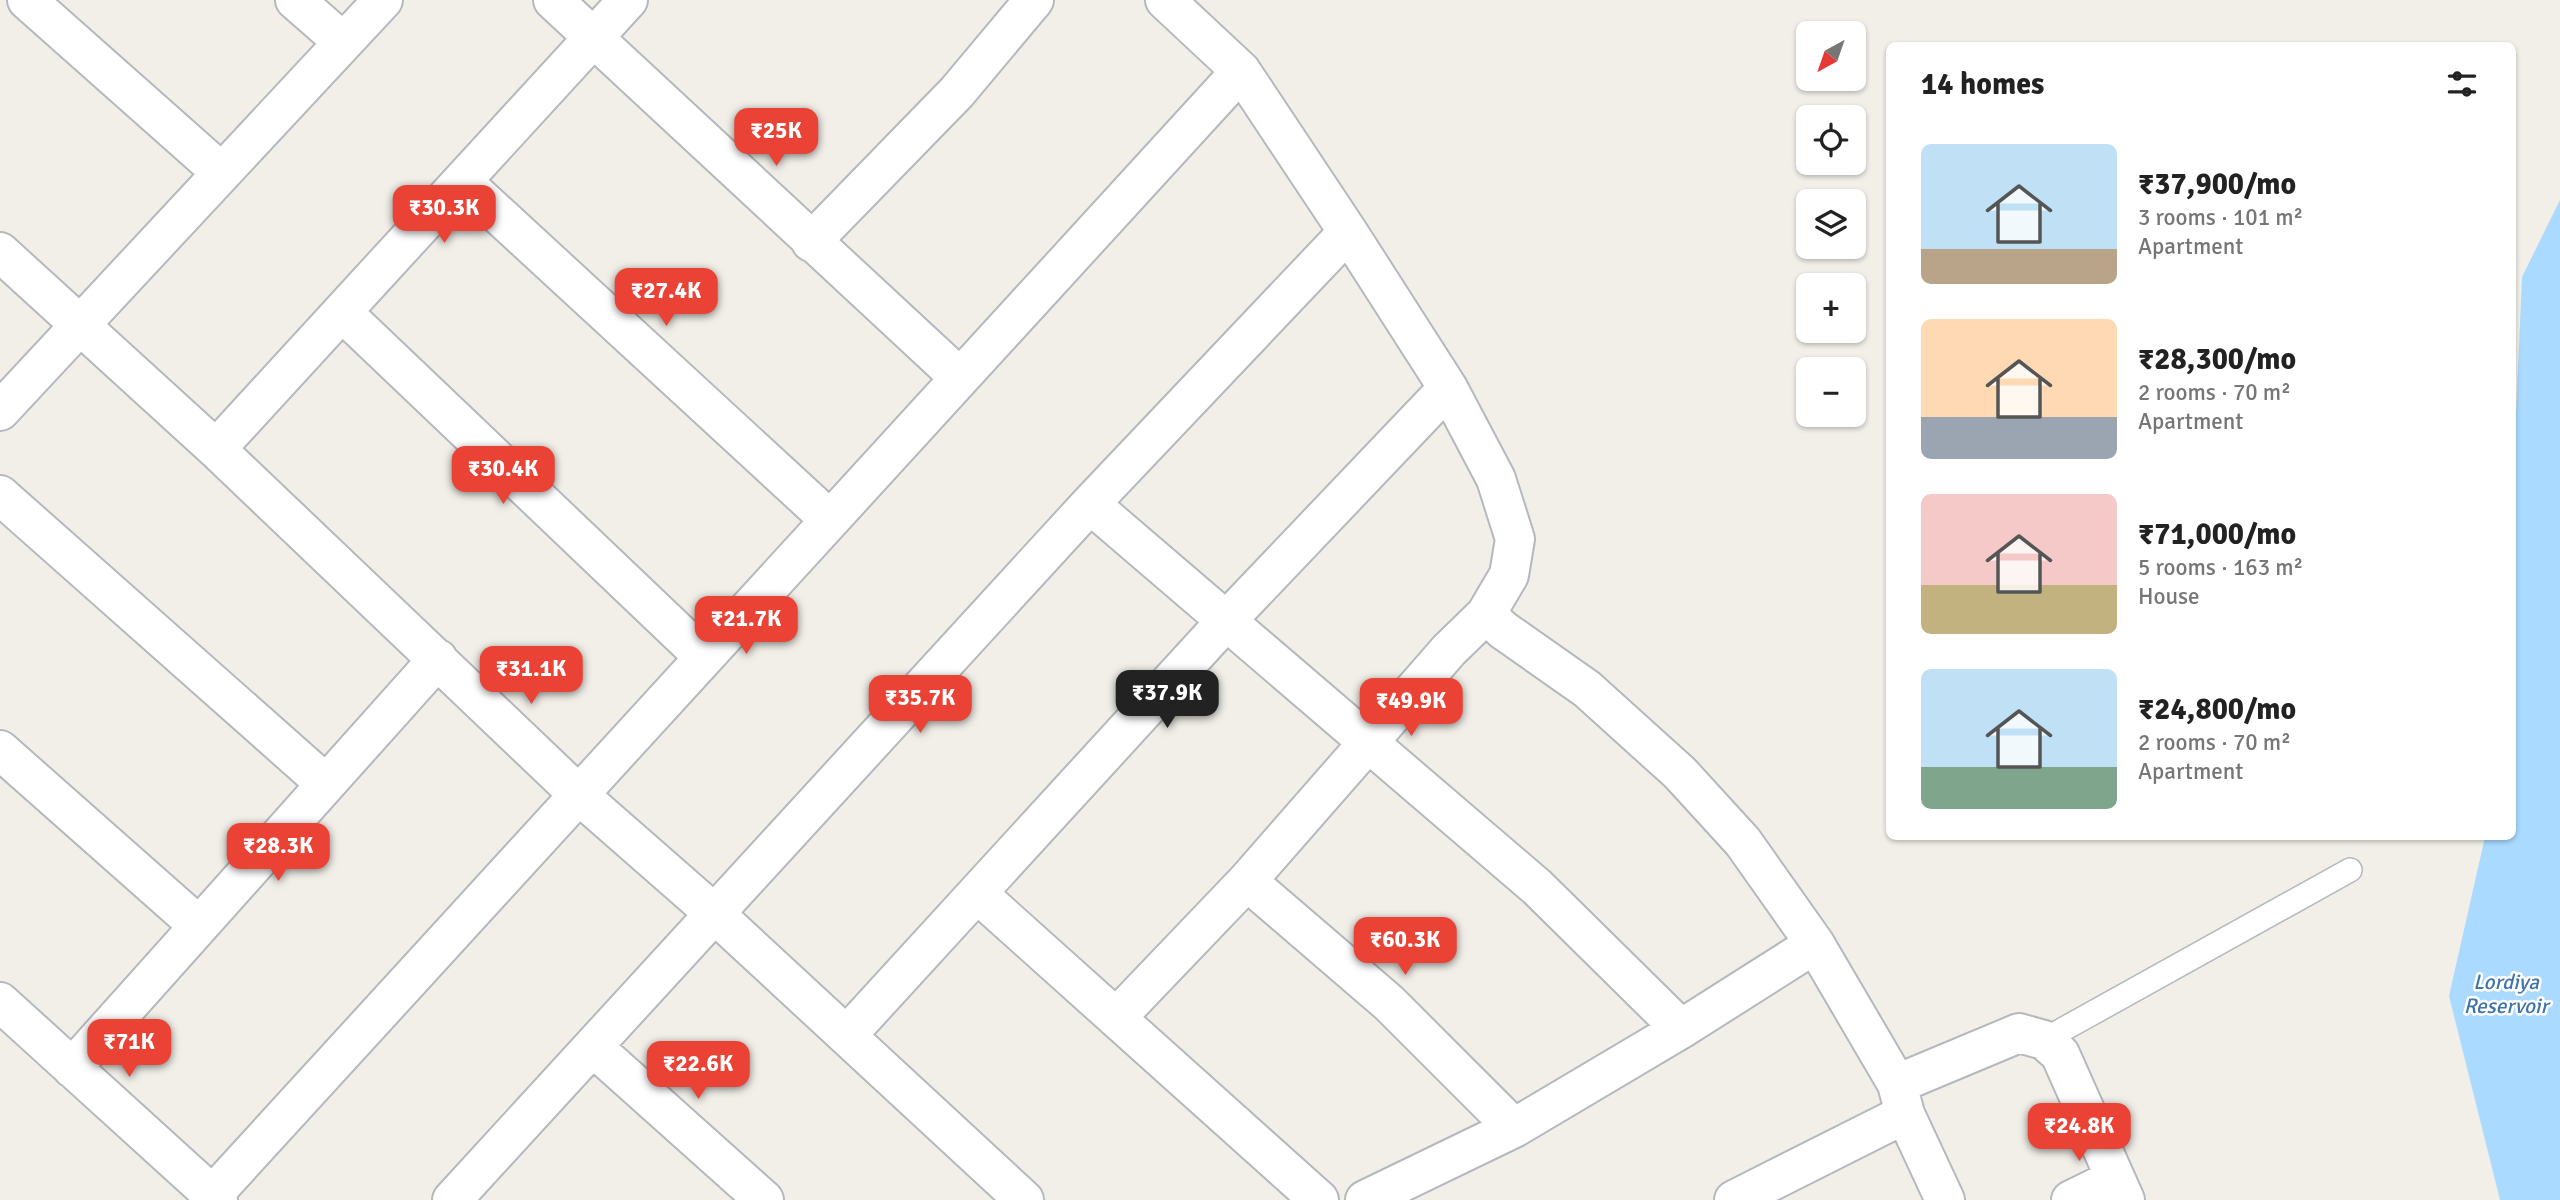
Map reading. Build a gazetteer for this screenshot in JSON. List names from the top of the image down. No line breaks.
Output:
{"water":["Lordiya Reservoir"],"north":"bottom left","page":{"map_buttons":["+","−"],"heading":"14 homes","price":["₹25K","₹30.3K","₹27.4K","₹30.4K","₹21.7K","₹31.1K","₹37.9K","₹35.7K","₹49.9K","₹28.3K","₹60.3K","₹71K","₹22.6K","₹24.8K"],"list":[{"name":"₹37,900/mo","note":"3 rooms · 101 m² · Apartment"},{"name":"₹28,300/mo","note":"2 rooms · 70 m² · Apartment"},{"name":"₹71,000/mo","note":"5 rooms · 163 m² · House"},{"name":"₹24,800/mo","note":"2 rooms · 70 m² · Apartment"}]}}
